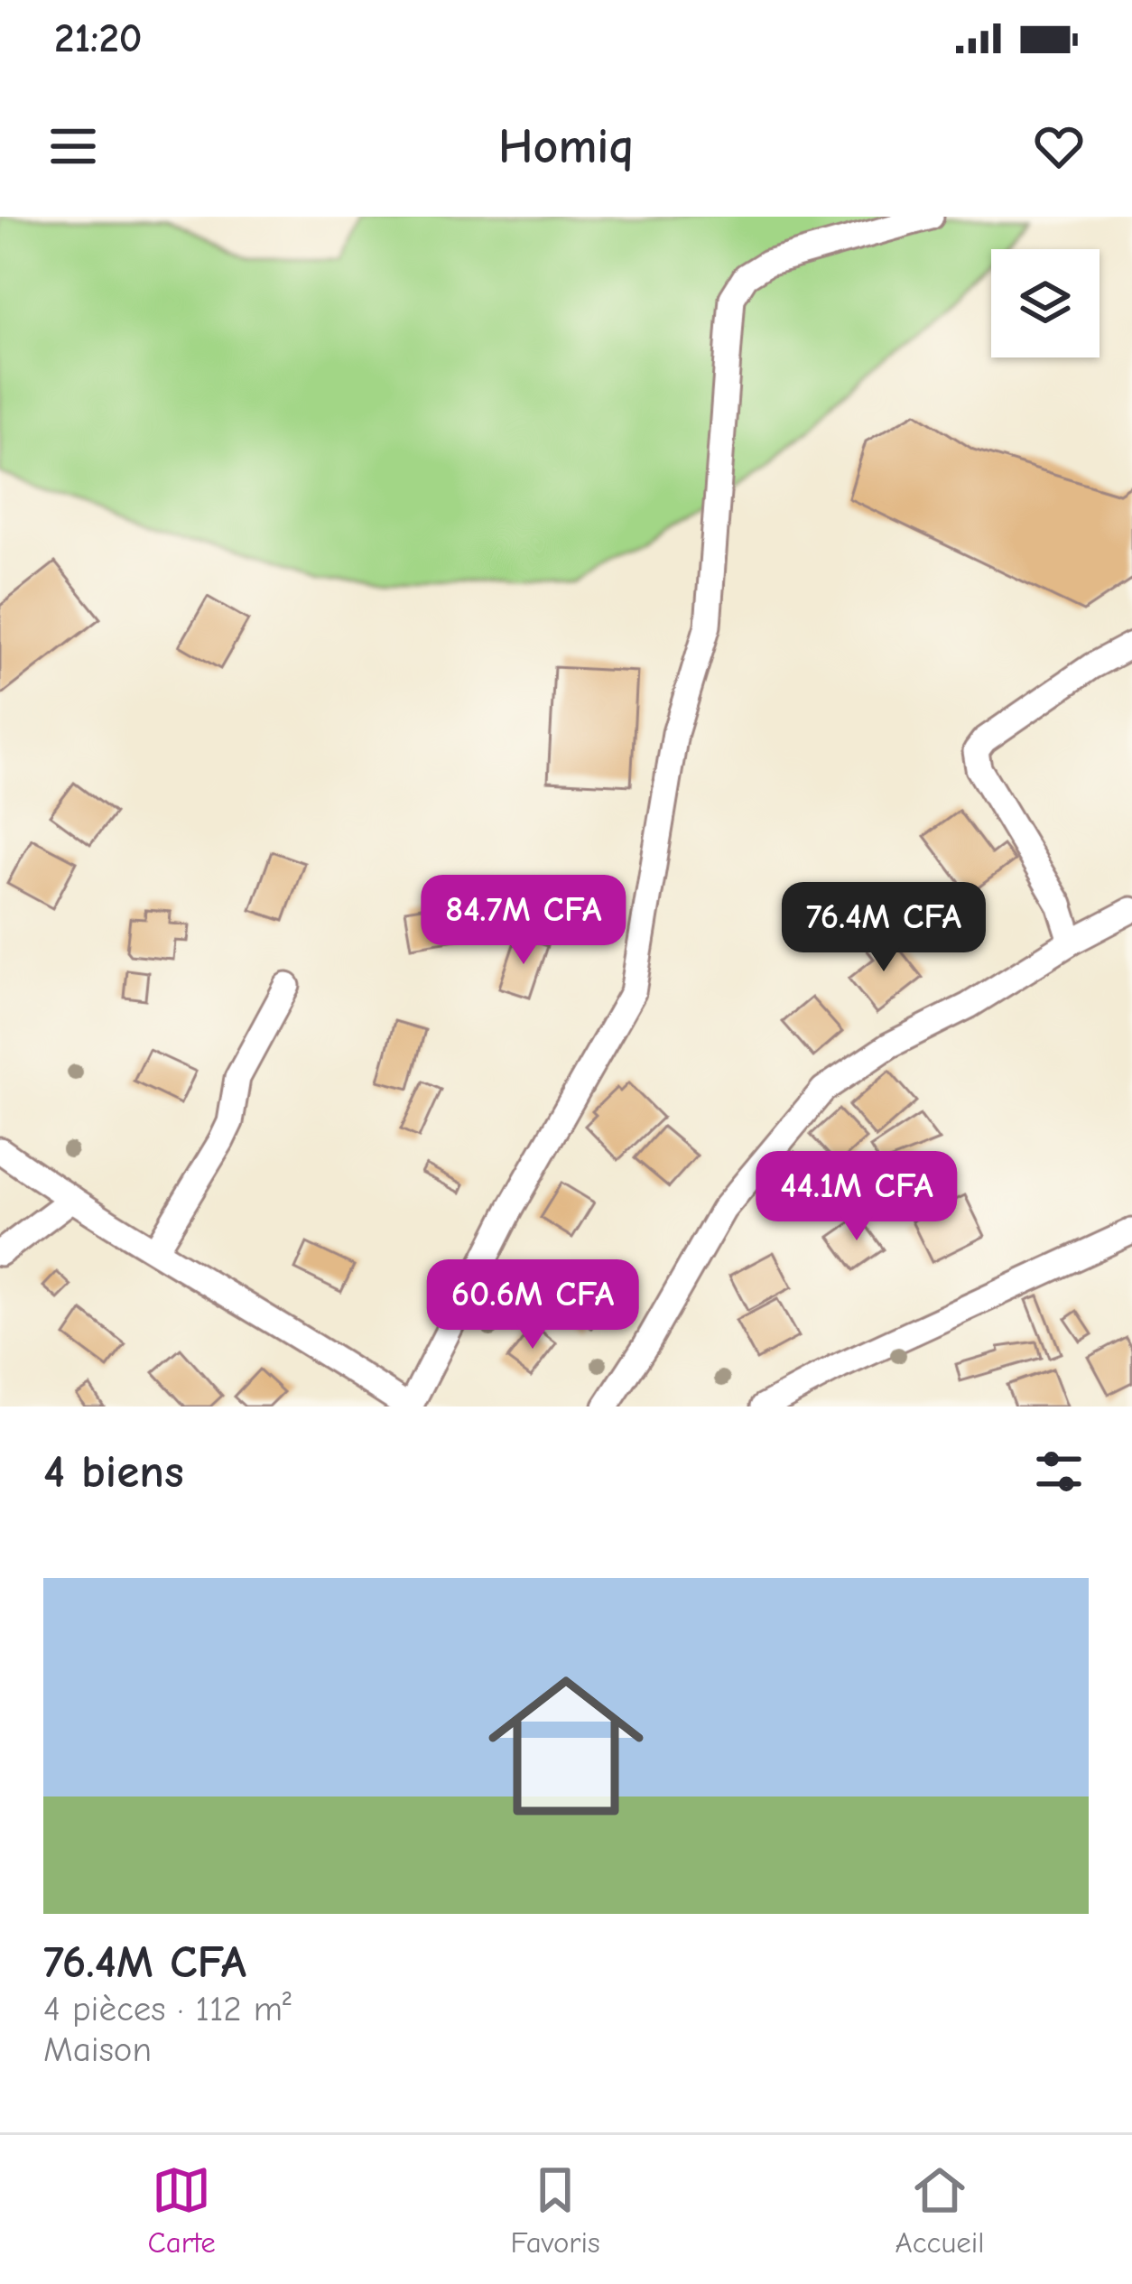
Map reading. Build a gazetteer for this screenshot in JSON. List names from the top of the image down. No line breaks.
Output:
{"page":{"status":"21:20","header":"Homiq","price":["84.7M CFA","76.4M CFA","44.1M CFA","60.6M CFA"],"heading":"4 biens","list":[{"name":"76.4M CFA","note":"4 pièces · 112 m² · Maison"}],"tabs":["Carte","Favoris","Accueil"]}}
